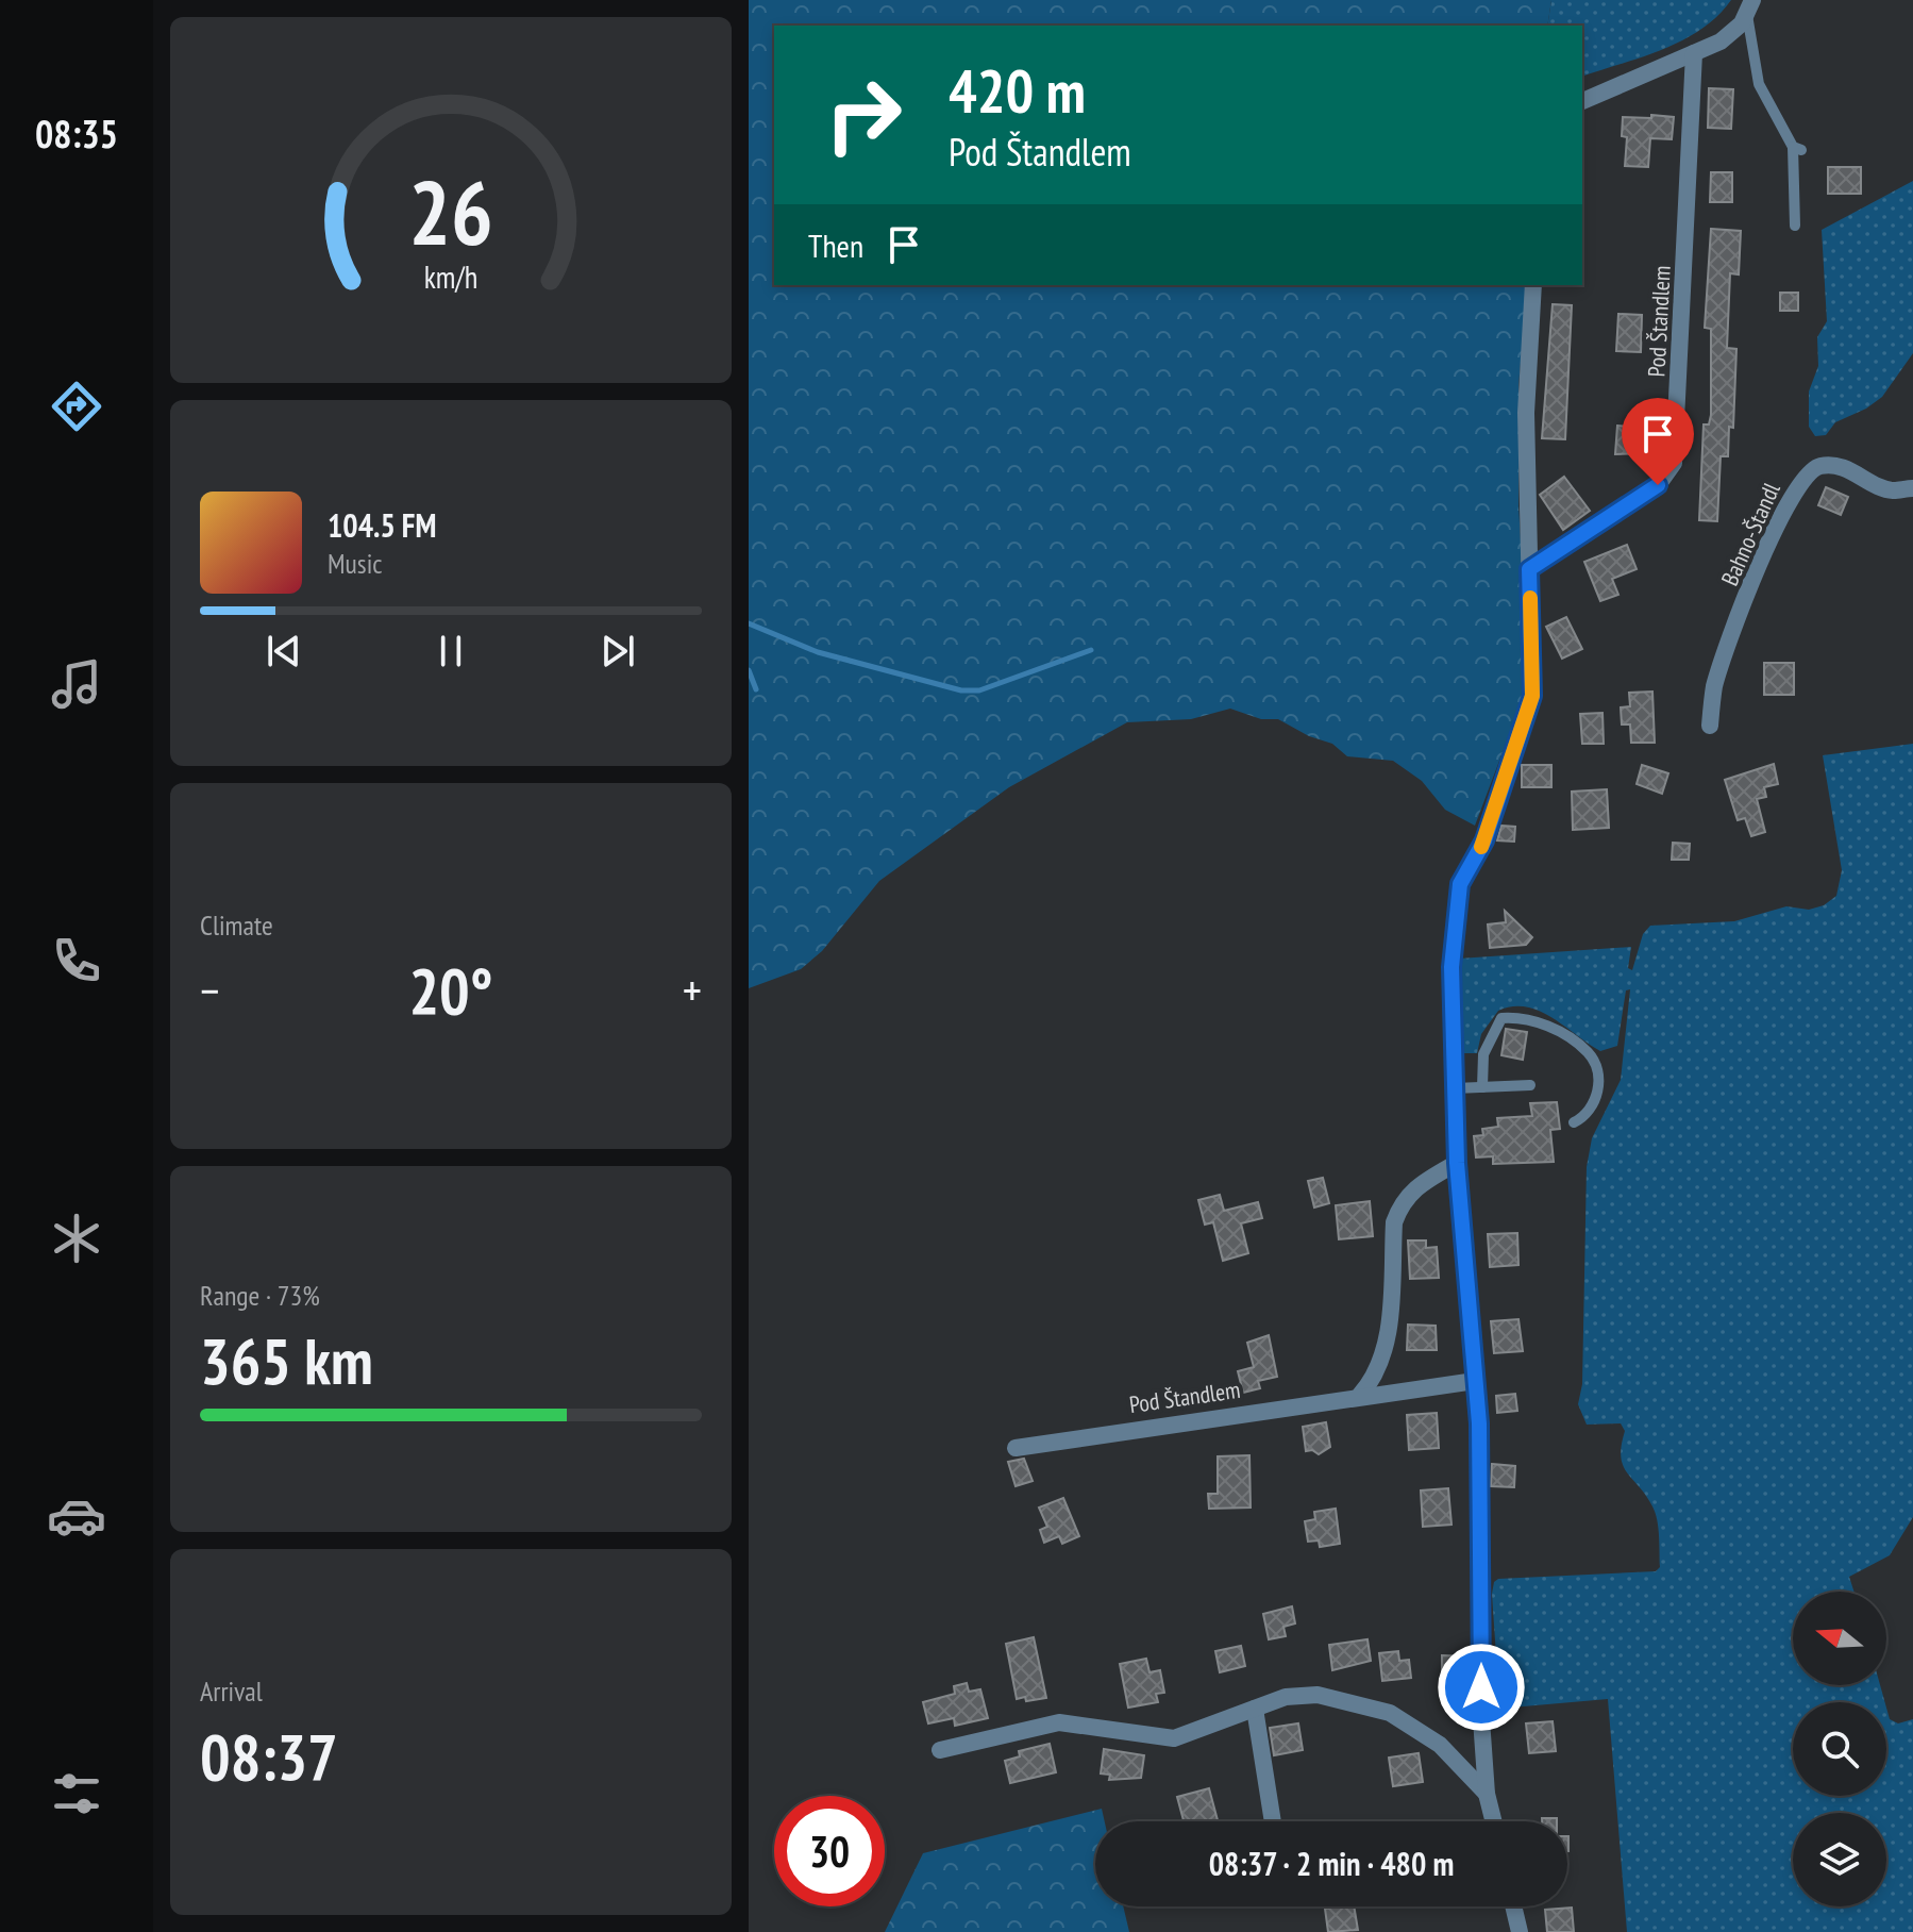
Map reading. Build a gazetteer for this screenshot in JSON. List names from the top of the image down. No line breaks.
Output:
{"streets":{"street":["Pod Štandlem","Bahno-Štandl"]},"north":"left","page":{"tabs":"08:35","turn":["420 m","Pod Štandlem"],"then":"Then","song":["104.5 FM","Music"],"tile":["Climate",["Range · 73%","365 km"],["Arrival","08:37"]],"heat":["−","20°","+"],"limit":"30","trip":"08:37 · 2 min · 480 m","gauge":["26","km/h"]}}
